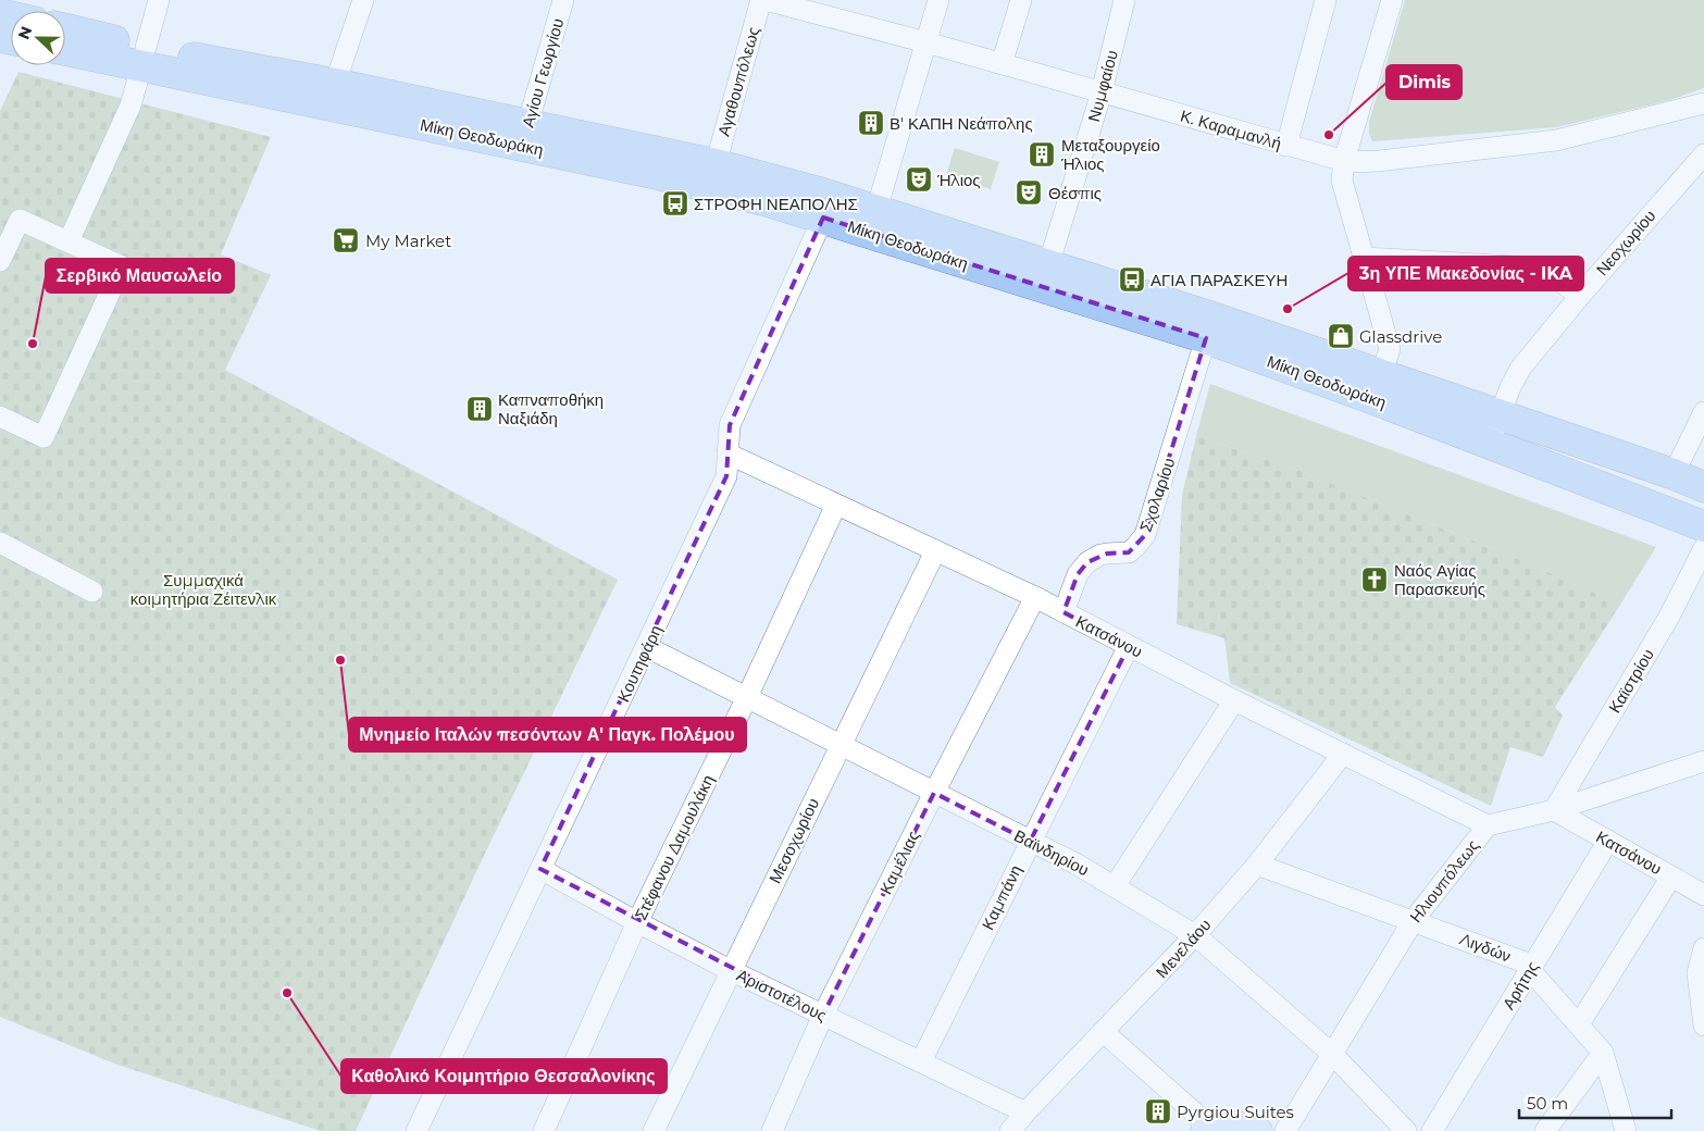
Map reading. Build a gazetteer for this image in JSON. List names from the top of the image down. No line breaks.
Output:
{"streets":{"highway":["Μίκη Θεοδωράκη"],"street":["Αγίου Γεωργίου","Αγαθουπόλεως","Νυμφαίου","Κ. Καραμανλή","Νεοχωρίου","Σχολαρίου","Κατσάνου","Κουτηφάρη","Καϊστρίου","Μεσοχωρίου","Στέφανου Δαμουλάκη","Βαϊνδηρίου","Καμέλιας","Ηλιουπόλεως","Καμπάνη","Λιγδών","Μενελάου","Αρήτης","Αριστοτέλους"]},"crossings":[["Αγίου Γεωργίου","Μίκη Θεοδωράκη"],["Αγαθουπόλεως","Κ. Καραμανλή"],["Αγαθουπόλεως","Μίκη Θεοδωράκη"],["Νυμφαίου","Κ. Καραμανλή"],["Νυμφαίου","Μίκη Θεοδωράκη"],["Μίκη Θεοδωράκη","Νεοχωρίου"],["Μίκη Θεοδωράκη","Σχολαρίου"],["Μίκη Θεοδωράκη","Κουτηφάρη"],["Σχολαρίου","Κατσάνου"],["Κατσάνου","Κουτηφάρη"],["Κατσάνου","Καϊστρίου"],["Κατσάνου","Μεσοχωρίου"],["Κατσάνου","Στέφανου Δαμουλάκη"],["Κατσάνου","Καμέλιας"],["Κατσάνου","Ηλιουπόλεως"],["Κατσάνου","Καμπάνη"],["Κατσάνου","Μενελάου"],["Κατσάνου","Αρήτης"],["Κουτηφάρη","Βαϊνδηρίου"],["Κουτηφάρη","Αριστοτέλους"],["Καϊστρίου","Ηλιουπόλεως"],["Μεσοχωρίου","Βαϊνδηρίου"],["Μεσοχωρίου","Αριστοτέλους"],["Στέφανου Δαμουλάκη","Βαϊνδηρίου"],["Στέφανου Δαμουλάκη","Αριστοτέλους"],["Βαϊνδηρίου","Καμέλιας"],["Βαϊνδηρίου","Ηλιουπόλεως"],["Βαϊνδηρίου","Καμπάνη"],["Βαϊνδηρίου","Μενελάου"],["Καμέλιας","Αριστοτέλους"],["Ηλιουπόλεως","Λιγδών"],["Καμπάνη","Αριστοτέλους"],["Λιγδών","Μενελάου"],["Λιγδών","Αρήτης"],["Μενελάου","Αριστοτέλους"]],"parks":["Συμμαχικά κοιμητήρια Ζέιτενλικ"],"places":{"building":["Β' ΚΑΠΗ Νεάπολης","Μεταξουργείο Ήλιος","Καπναποθήκη Ναξιάδη","Pyrgiou Suites"],"other":["Dimis","3η ΥΠΕ Μακεδονίας - IKA","Σερβικό Μαυσωλείο","Μνημείο Ιταλών πεσόντων Α' Παγκ. Πολέμου","Καθολικό Κοιμητήριο Θεσσαλονίκης"],"theatre":["Ήλιος","Θέσπις"],"bus stop":["ΣΤΡΟΦΗ ΝΕΑΠΟΛΗΣ","ΑΓΙΑ ΠΑΡΑΣΚΕΥΗ"],"supermarket":["My Market"],"shop":["Glassdrive"],"church":["Ναός Αγίας Παρασκευής"]},"scale_bar":"50 m","north":"left"}
